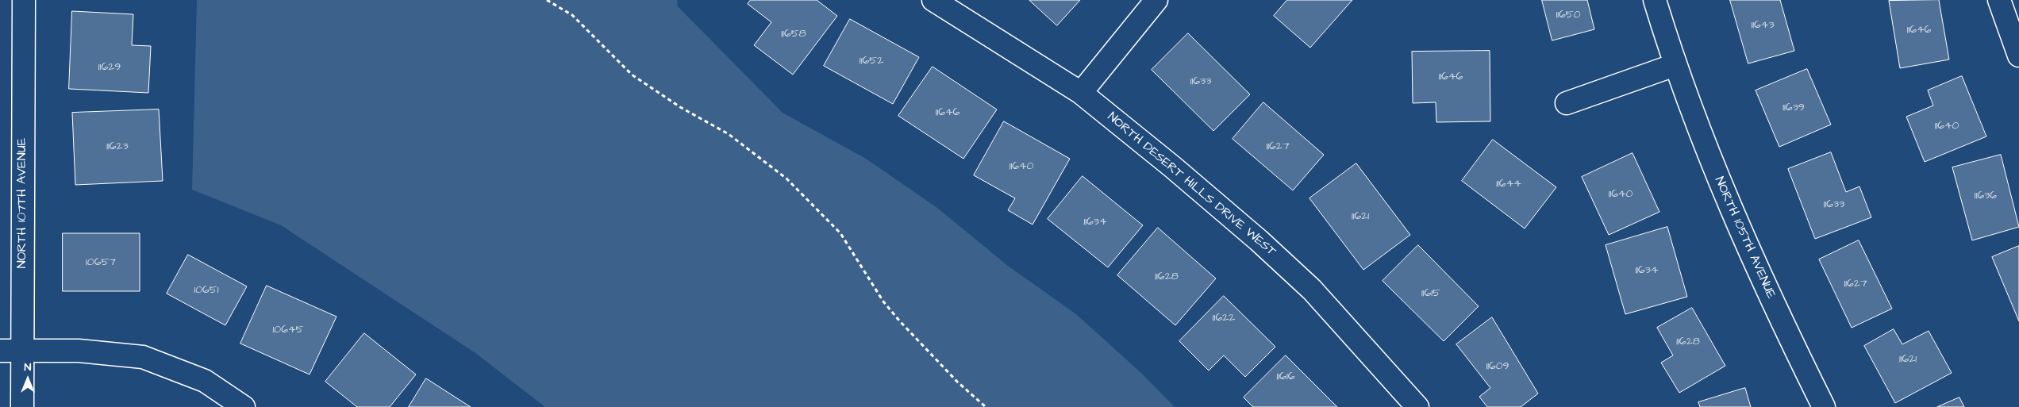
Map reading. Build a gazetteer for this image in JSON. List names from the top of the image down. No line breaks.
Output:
{"streets":{"street":["NORTH DESERT HILLS DRIVE WEST","NORTH 107TH AVENUE","NORTH 105TH AVENUE"]},"house_numbers":["11650","11643","11646","11658","11652","11629","11646","11633","11639","11646","11640","11623","11627","11640","11644","11640","11636","11633","11621","11634","10657","11634","11628","11627","10651","11615","11622","10645","11628","11621","11609","11616"],"north":"top"}
